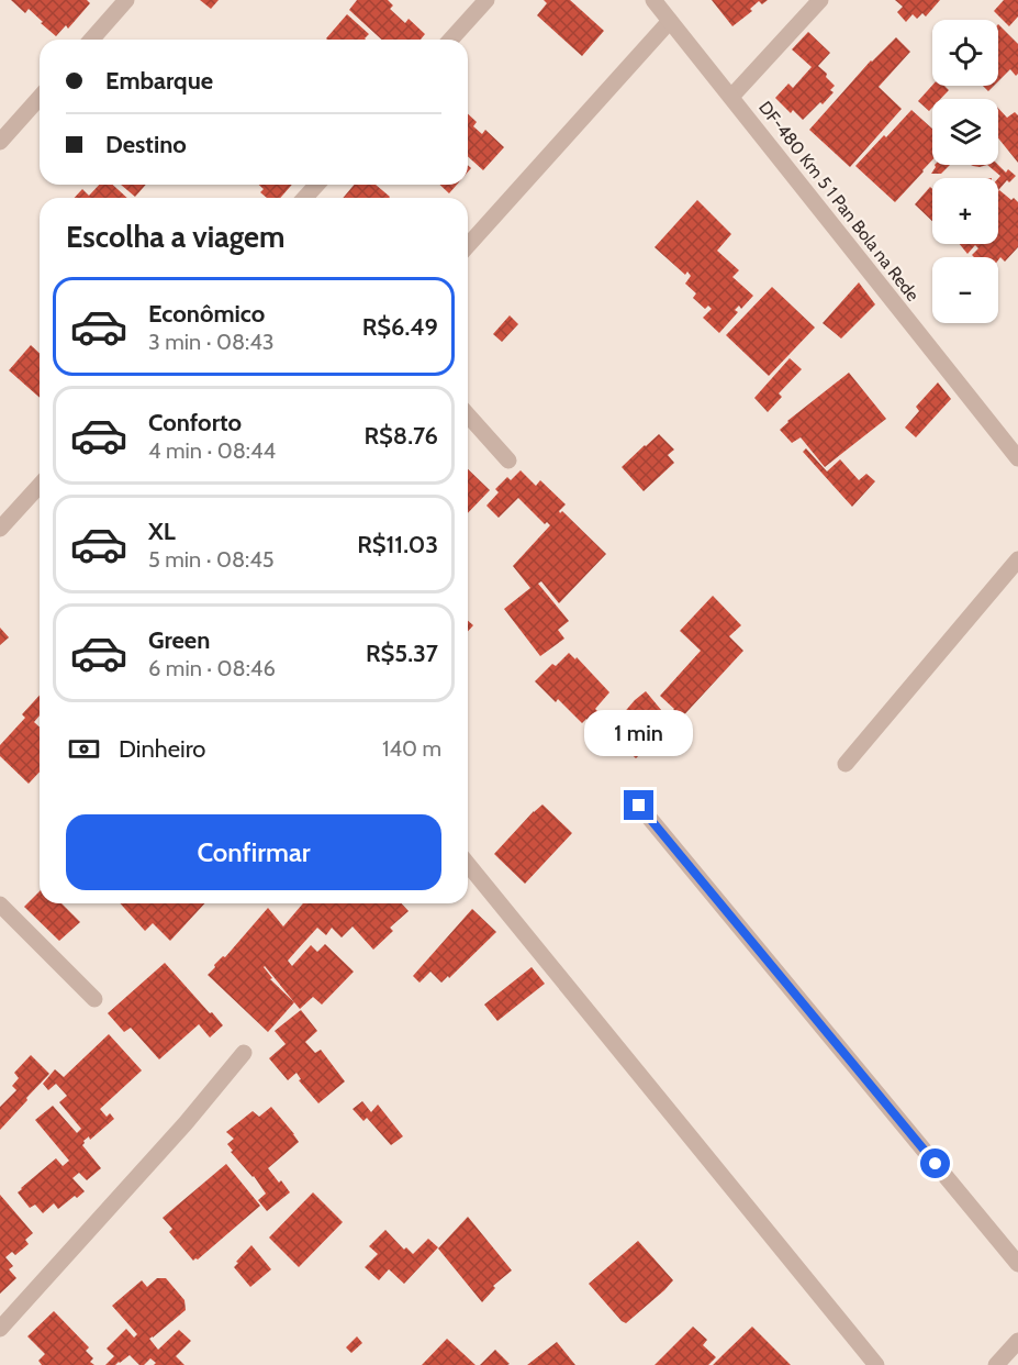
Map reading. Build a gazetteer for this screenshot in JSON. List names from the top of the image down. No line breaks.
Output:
{"streets":{"street":["DF-480 Km 5 1 Pan Bola na Rede"]},"page":{"map_buttons":["+","−"],"banner":["Embarque","Destino"],"heading":"Escolha a viagem","list":[{"name":"Econômico","note":"3 min · 08:43","value":"R$6.49"},{"name":"Conforto","note":"4 min · 08:44","value":"R$8.76"},{"name":"XL","note":"5 min · 08:45","value":"R$11.03"},{"name":"Green","note":"6 min · 08:46","value":"R$5.37"}],"bubble":"1 min","pay":["Dinheiro","140 m"],"buttons":"Confirmar"}}
